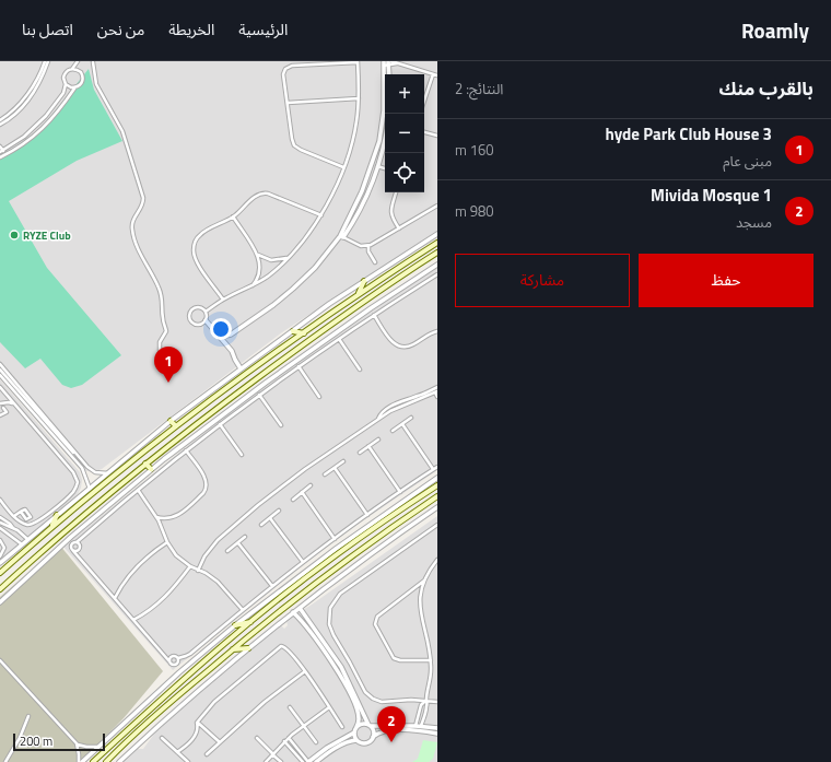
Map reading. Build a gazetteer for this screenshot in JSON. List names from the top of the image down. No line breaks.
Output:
{"places":["RYZE Club"],"scale_bar":"200 m","page":{"header":"Roamly","nav":["الرئيسية","الخريطة","من نحن","اتصل بنا"],"heading":["بالقرب منك","النتائج: 2"],"map_buttons":["+","−"],"list":[{"mark":"1","name":"hyde Park Club House 3","note":"مبنى عام","value":"160 m"},{"mark":"2","name":"Mivida Mosque 1","note":"مسجد","value":"980 m"}],"buttons":["حفظ","مشاركة"],"pins":["1","2"],"scale":"200 m"}}
